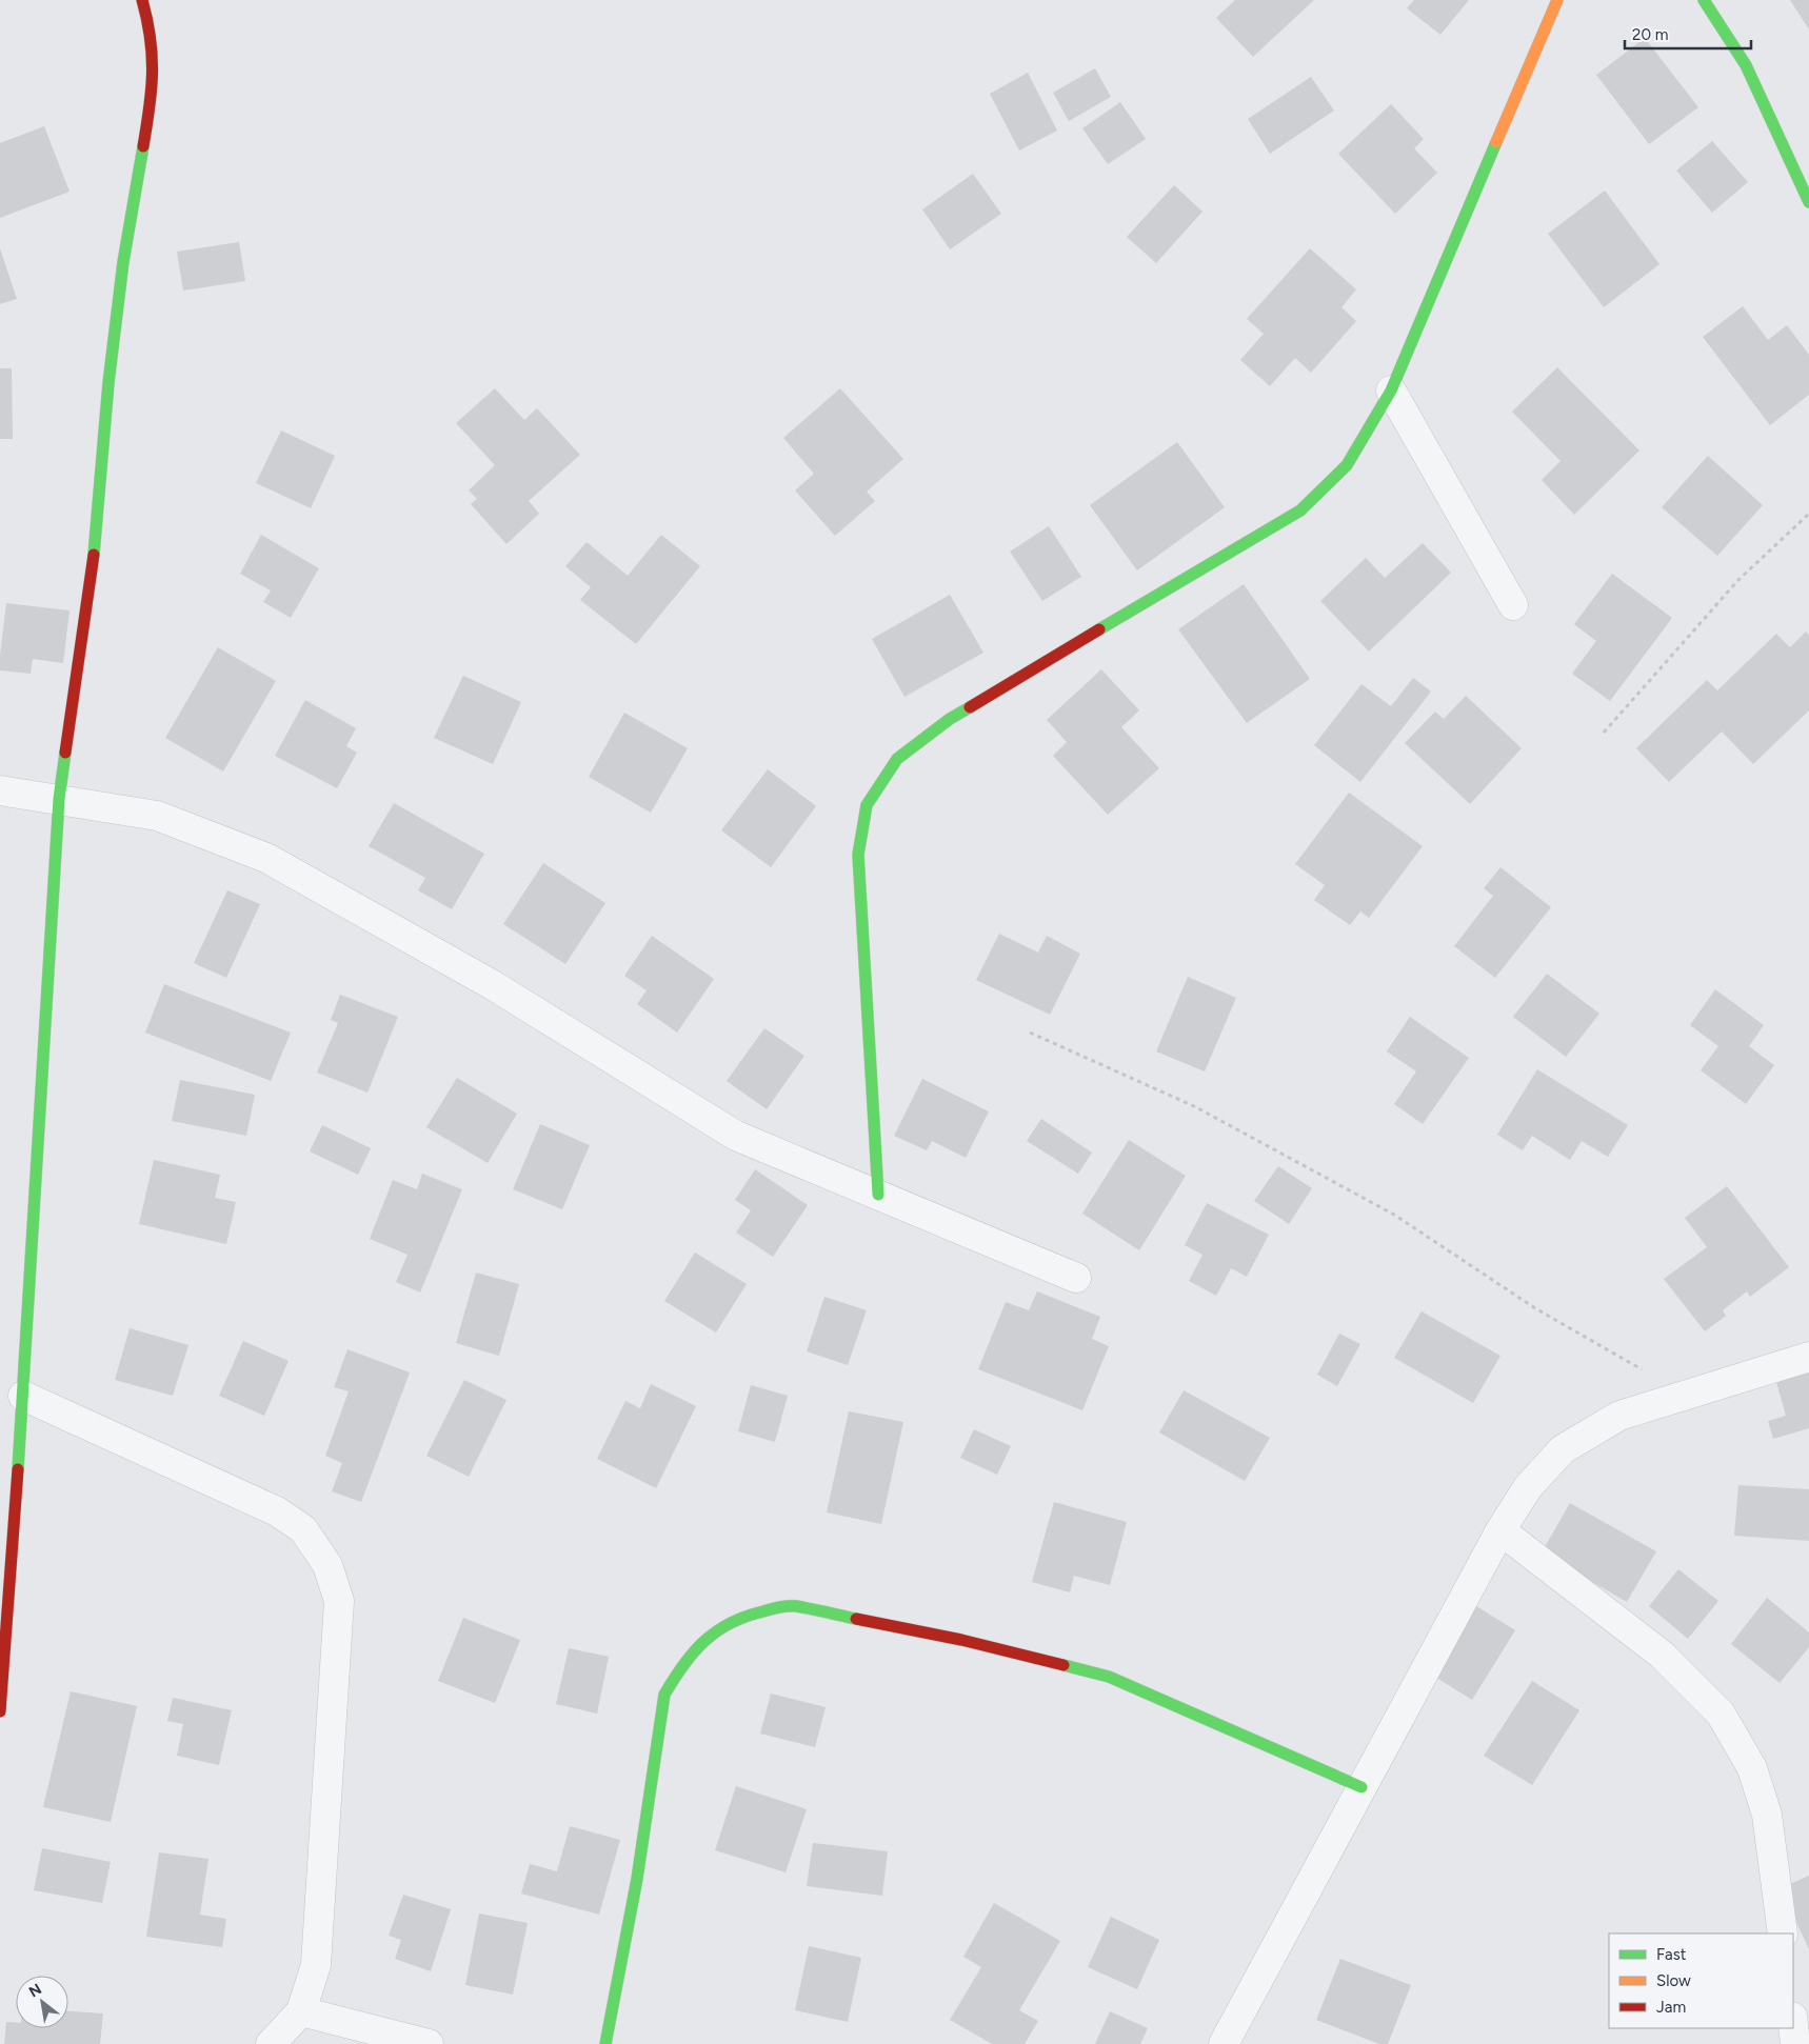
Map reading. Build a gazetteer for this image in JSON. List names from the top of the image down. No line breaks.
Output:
{"legend":["Fast","Slow","Jam"],"scale_bar":"20 m","north":"top left"}
